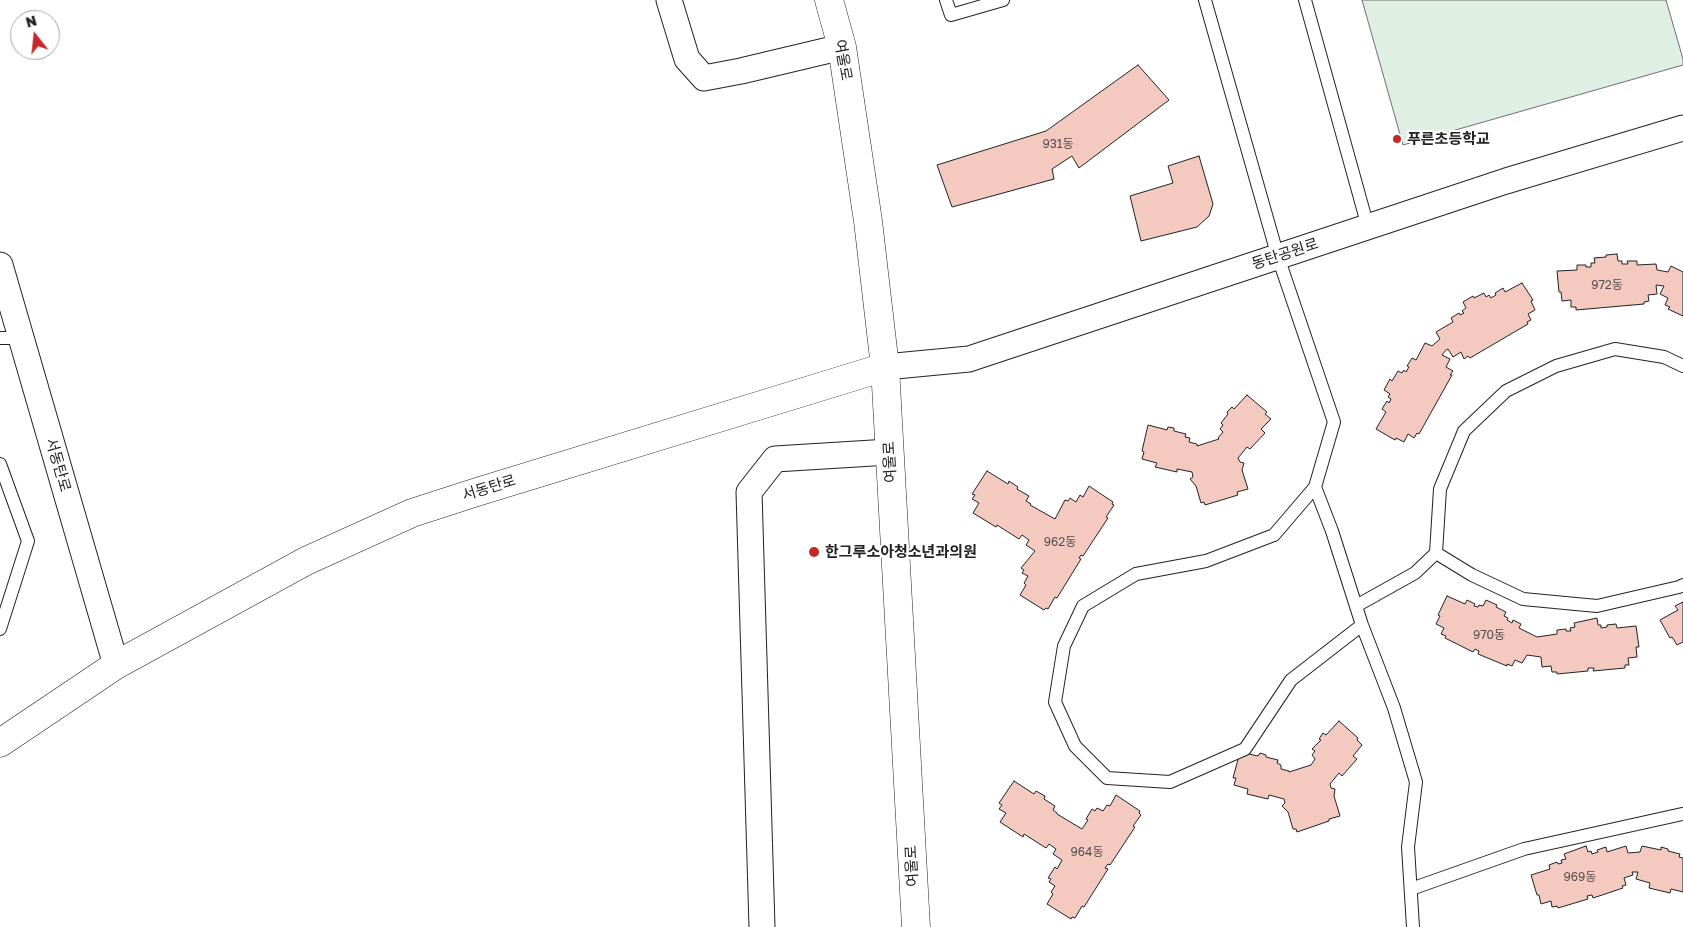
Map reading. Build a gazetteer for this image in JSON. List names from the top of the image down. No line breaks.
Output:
{"streets":{"street":["여울로","동탄공원로","서동탄로"]},"crossings":[["여울로","동탄공원로"],["여울로","서동탄로"],["동탄공원로","서동탄로"]],"places":["푸른초등학교","한그루소아청소년과의원"],"house_numbers":["931동","972동","962동","970동","964동","969동"],"north":"top"}
